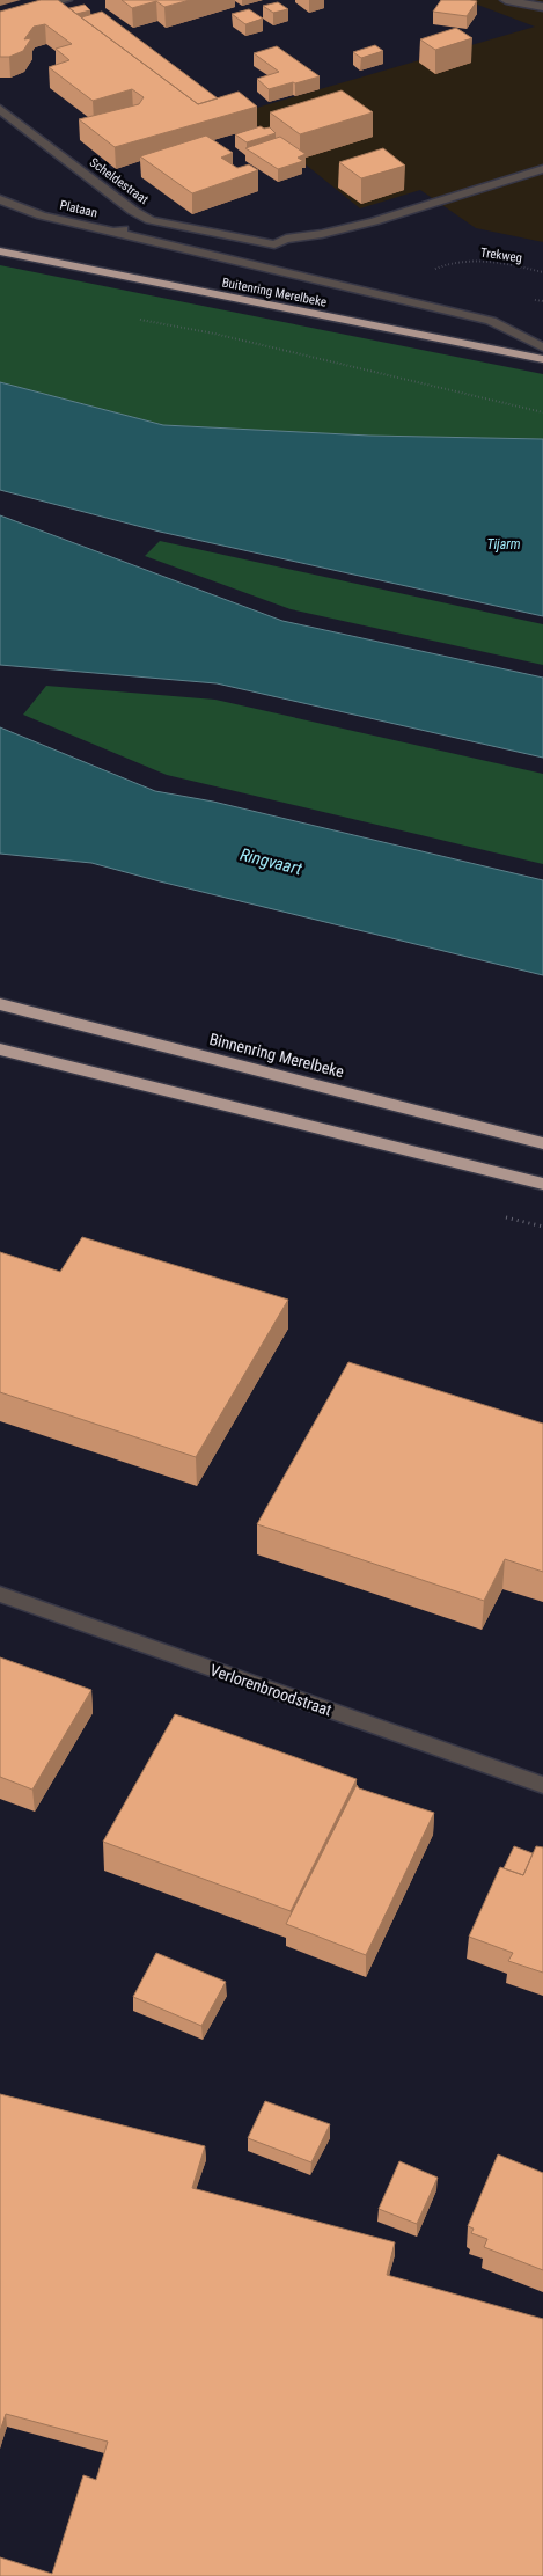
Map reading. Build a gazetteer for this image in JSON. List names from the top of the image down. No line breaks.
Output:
{"streets":{"highway":["Buitenring Merelbeke","Binnenring Merelbeke"],"street":["Scheldestraat","Plataan","Verlorenbroodstraat"],"path":["Trekweg"]},"crossings":[["Scheldestraat","Plataan"]],"water":["Tijarm","Ringvaart"]}
